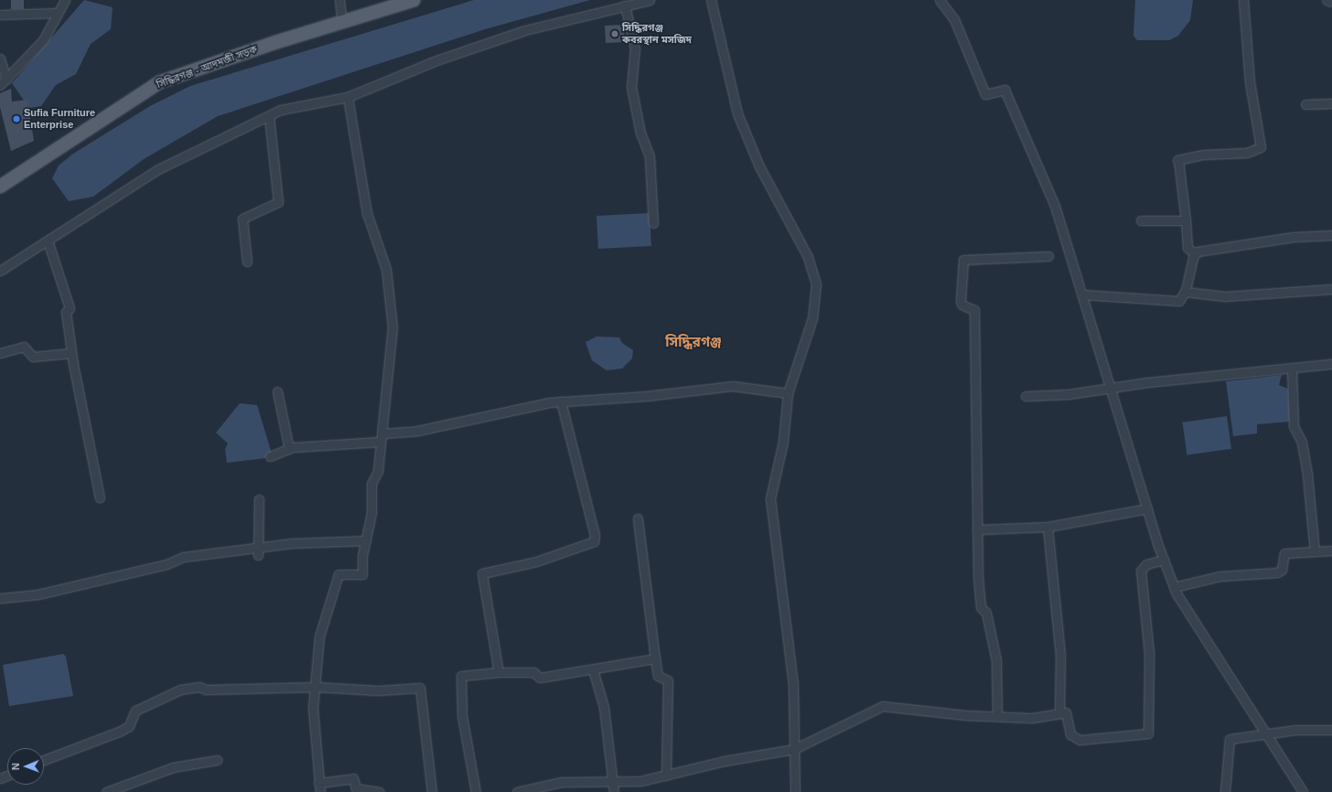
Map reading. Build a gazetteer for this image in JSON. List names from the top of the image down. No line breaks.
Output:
{"streets":{"main road":["সিদ্ধিরগঞ্জ - আদমজী সড়ক"]},"districts":["সিদ্ধিরগঞ্জ"],"places":["সিদ্ধিরগঞ্জ কবরস্থান মসজিদ","Sufia Furniture Enterprise"],"north":"left"}
